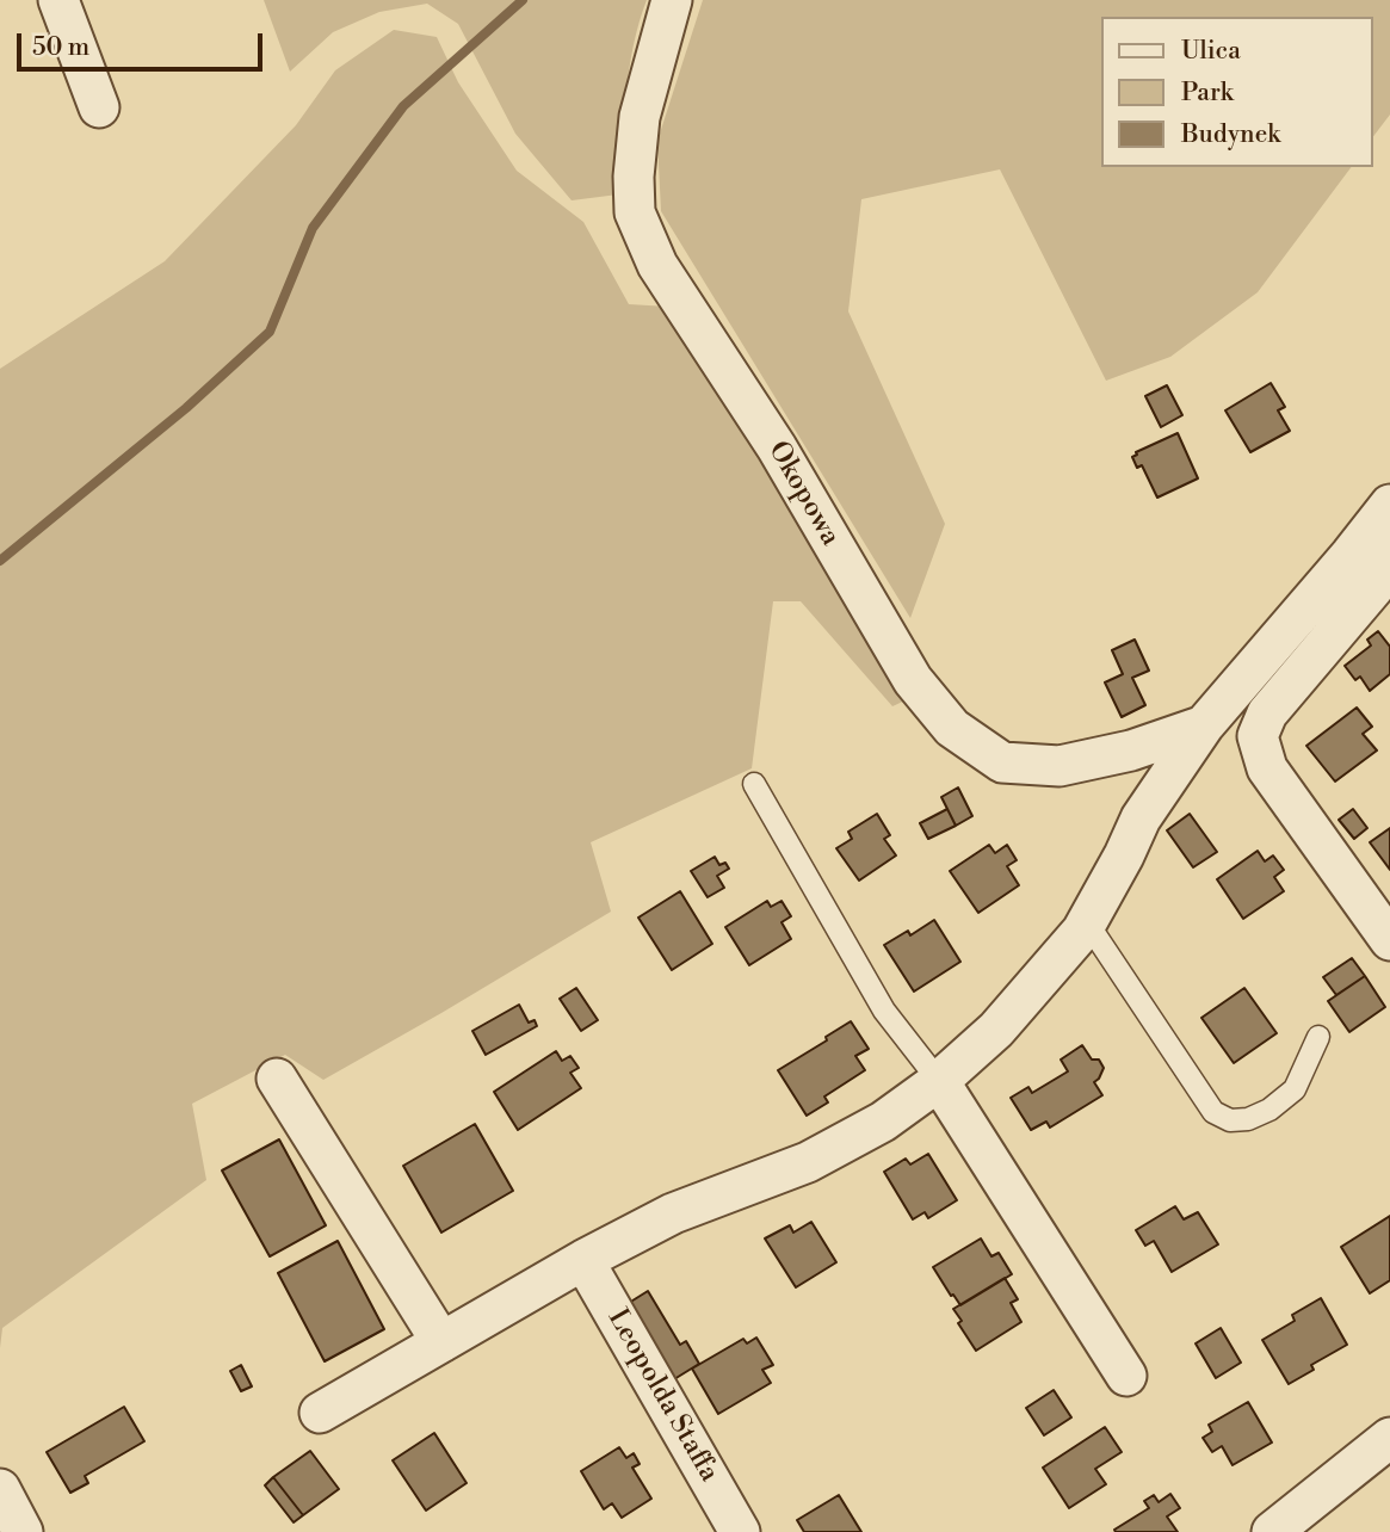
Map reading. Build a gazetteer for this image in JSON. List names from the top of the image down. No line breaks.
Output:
{"streets":{"street":["Okopowa","Leopolda Staffa"]},"legend":["Ulica","Park","Budynek"],"scale_bar":"50 m"}
